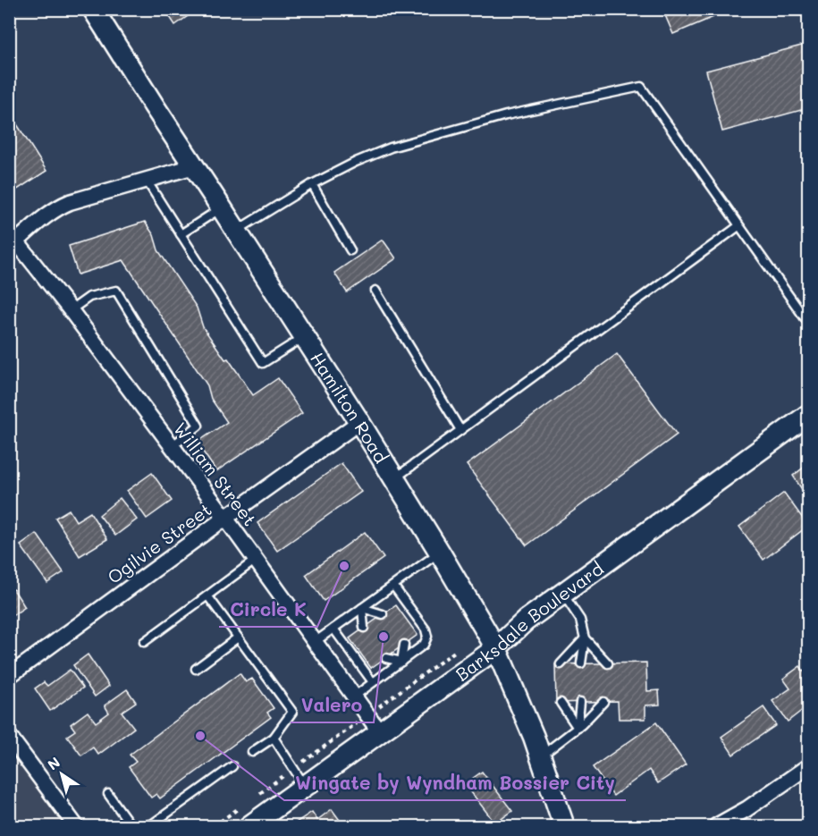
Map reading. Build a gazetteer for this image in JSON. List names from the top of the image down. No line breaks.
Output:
{"streets":{"main road":["Hamilton Road","Barksdale Boulevard"],"street":["William Street","Ogilvie Street"]},"crossings":[["Hamilton Road","Ogilvie Street"],["Hamilton Road","Barksdale Boulevard"],["William Street","Ogilvie Street"],["William Street","Barksdale Boulevard"]],"places":["Circle K","Valero","Wingate by Wyndham Bossier City"],"north":"top left"}
